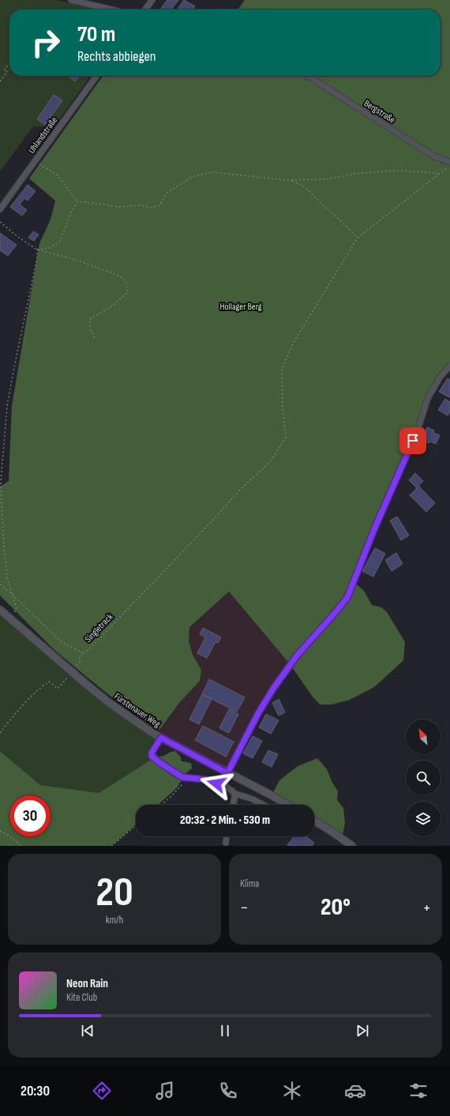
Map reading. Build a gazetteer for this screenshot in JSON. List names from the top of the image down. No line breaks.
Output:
{"streets":{"street":["Bergstraße","Uhlandstraße","Fürstenauer Weg"],"path":["Singletrack"]},"parks":["Hollager Berg"],"north":"top left","page":{"turn":["70 m","Rechts abbiegen"],"limit":"30","trip":"20:32 · 2 Min. · 530 m","tile":[["20","km/h"],"Klima"],"heat":["−","20°","+"],"song":["Neon Rain","Kite Club"],"tabs":"20:30"}}
